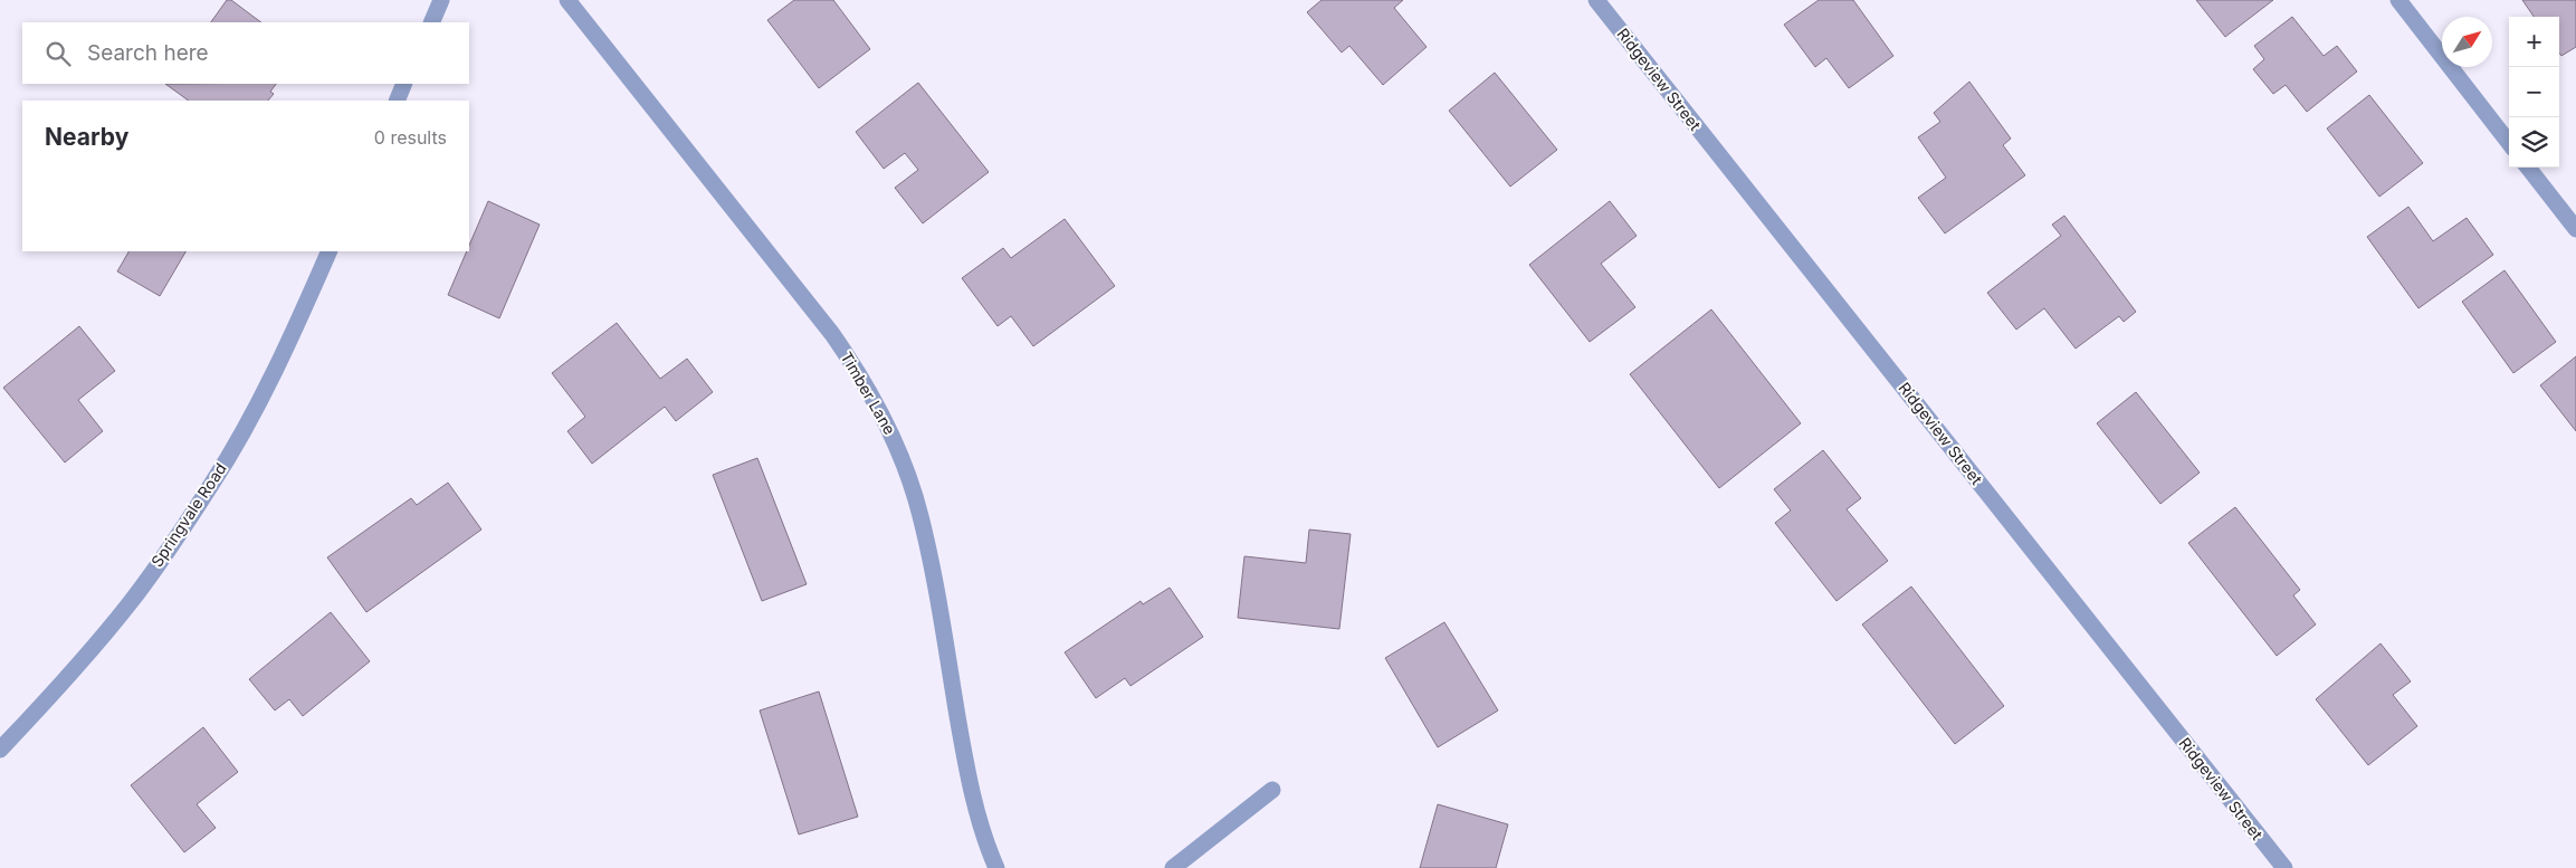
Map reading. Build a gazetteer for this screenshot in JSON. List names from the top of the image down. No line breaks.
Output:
{"streets":{"street":["Ridgeview Street","Timber Lane","Springvale Road"]},"north":"top right","page":{"map_buttons":["+","−"],"search":"Search here","heading":["Nearby","0 results"]}}
